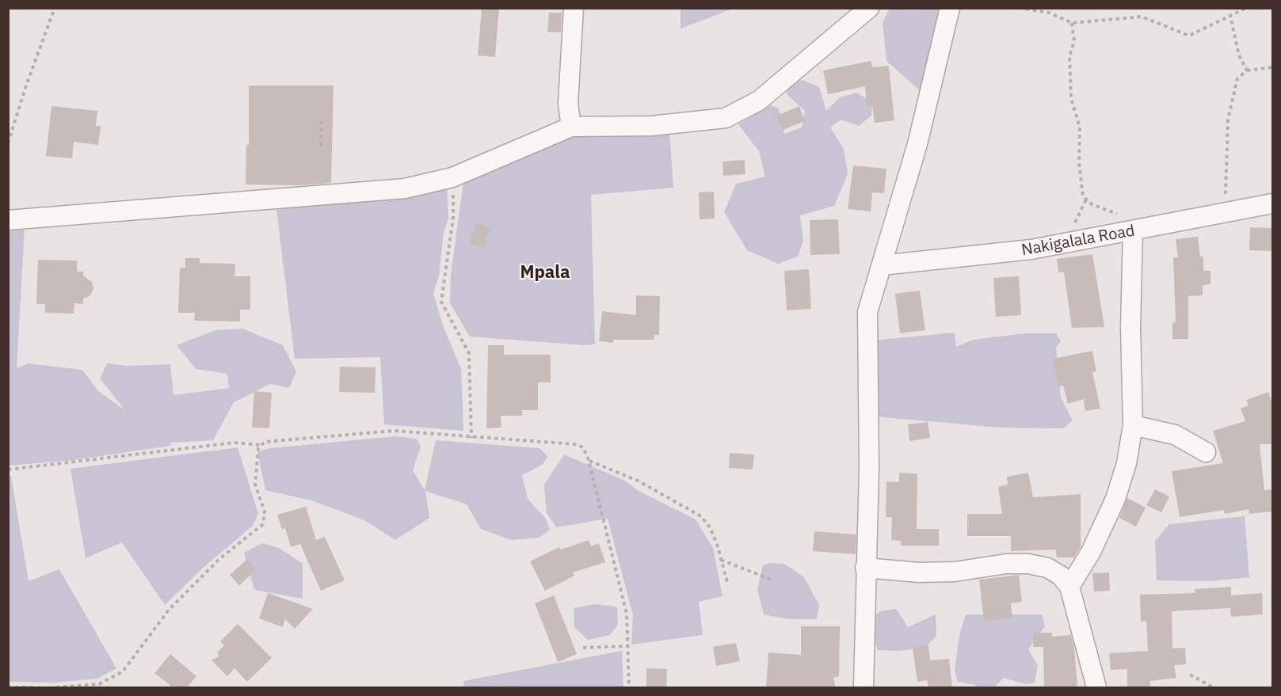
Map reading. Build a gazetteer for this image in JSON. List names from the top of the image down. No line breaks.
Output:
{"streets":{"street":["Nakigalala Road"]},"districts":["Mpala"]}
